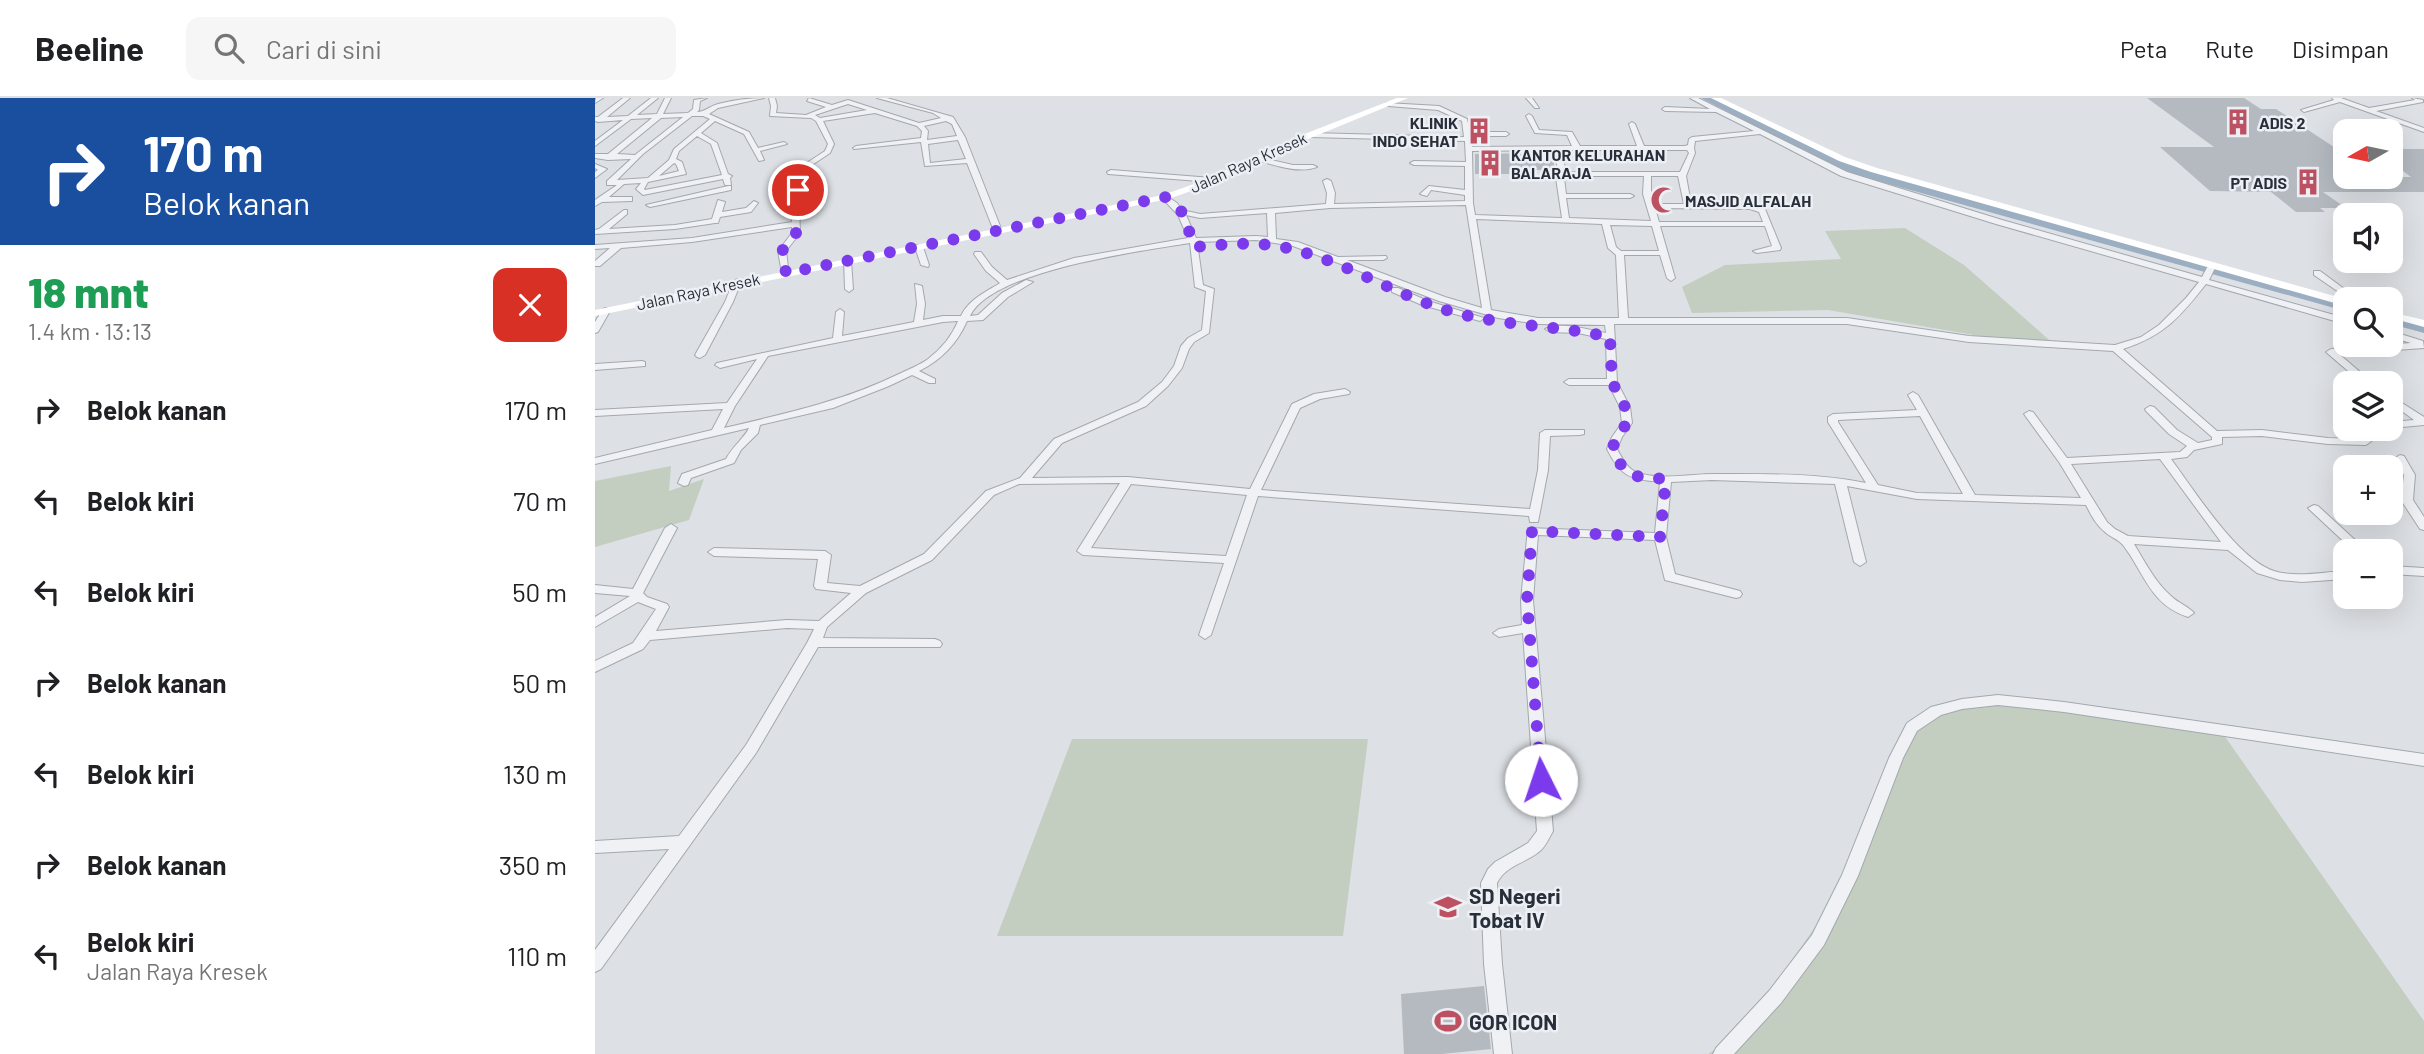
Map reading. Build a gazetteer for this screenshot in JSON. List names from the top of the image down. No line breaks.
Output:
{"streets":{"main road":["Jalan Raya Kresek"]},"places":{"building":["ADIS 2","KLINIK INDO SEHAT","KANTOR KELURAHAN BALARAJA","PT ADIS"],"mosque":["MASJID ALFALAH"],"school or university":["SD Negeri Tobat IV"],"sports":["GOR ICON"]},"north":"left","page":{"header":"Beeline","search":"Cari di sini","nav":["Peta","Rute","Disimpan"],"turn":["170 m","Belok kanan"],"map_buttons":["+","−"],"heading":["18 mnt","1.4 km · 13:13"],"list":[{"name":"Belok kanan","value":"170 m"},{"name":"Belok kiri","value":"70 m"},{"name":"Belok kiri","value":"50 m"},{"name":"Belok kanan","value":"50 m"},{"name":"Belok kiri","value":"130 m"},{"name":"Belok kanan","value":"350 m"},{"name":"Belok kiri","note":"Jalan Raya Kresek","value":"110 m"}]}}
